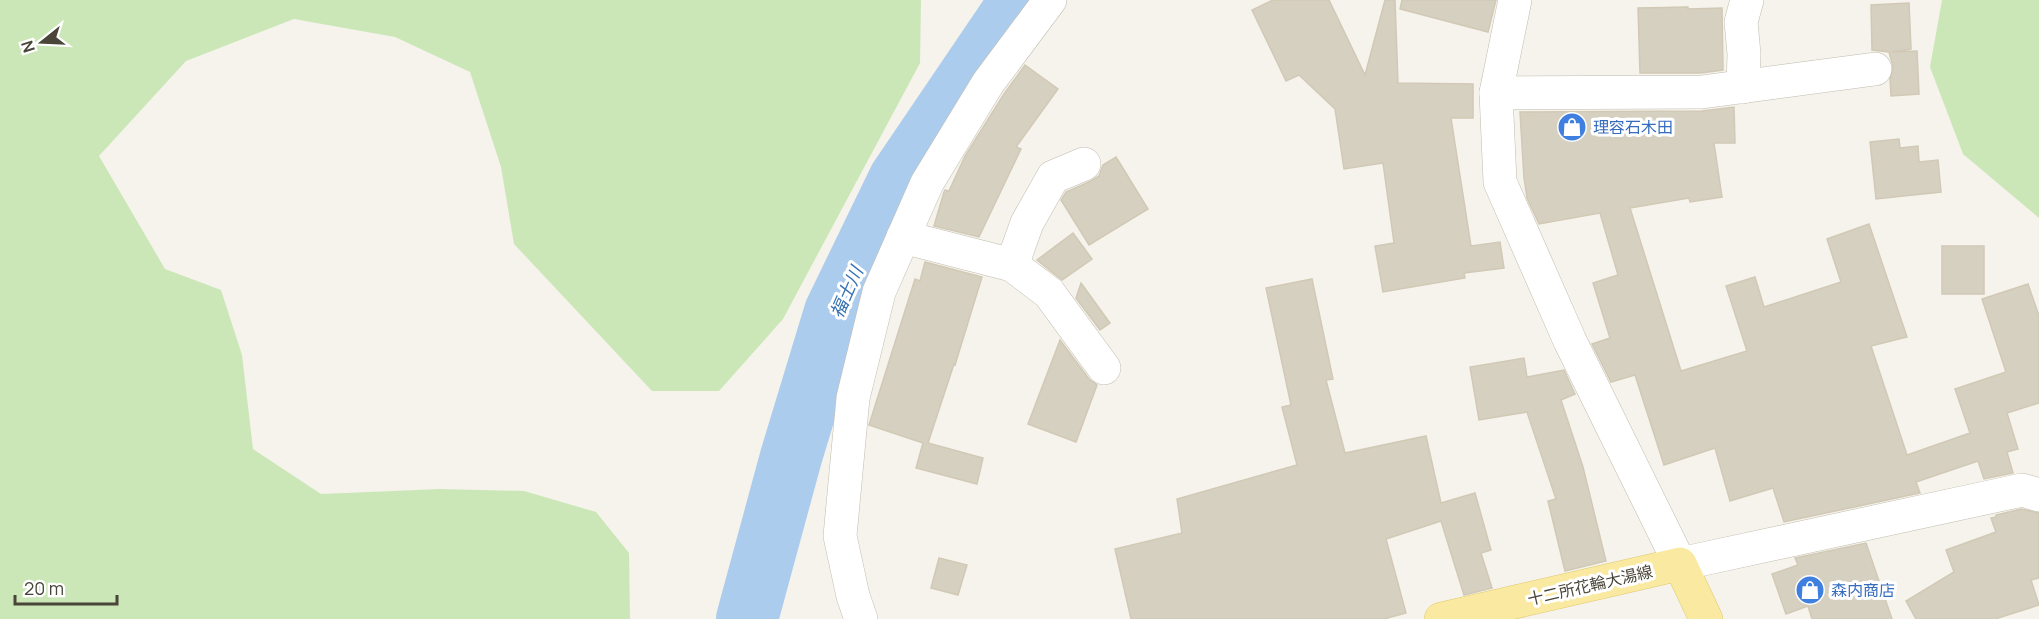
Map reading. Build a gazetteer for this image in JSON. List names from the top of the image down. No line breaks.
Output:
{"streets":{"main road":["十二所花輪大湯線"]},"water":["福士川"],"places":{"shop":["理容石木田","森内商店"]},"scale_bar":"20 m","north":"left"}
